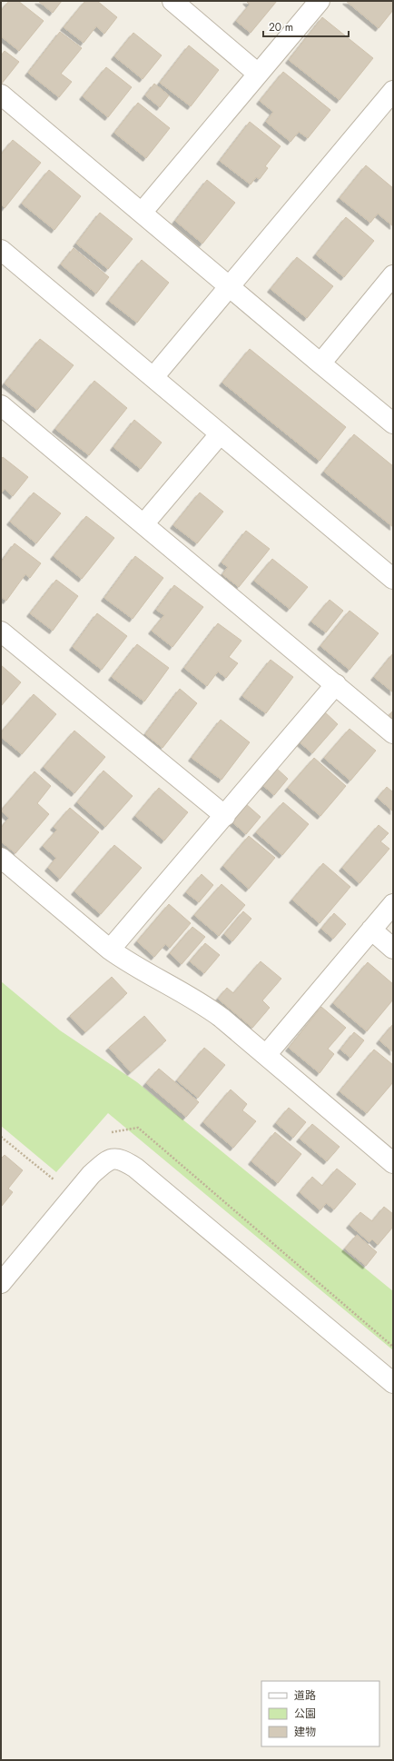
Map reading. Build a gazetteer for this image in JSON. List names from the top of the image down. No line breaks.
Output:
{"legend":["道路","公園","建物"],"scale_bar":"20 m"}
